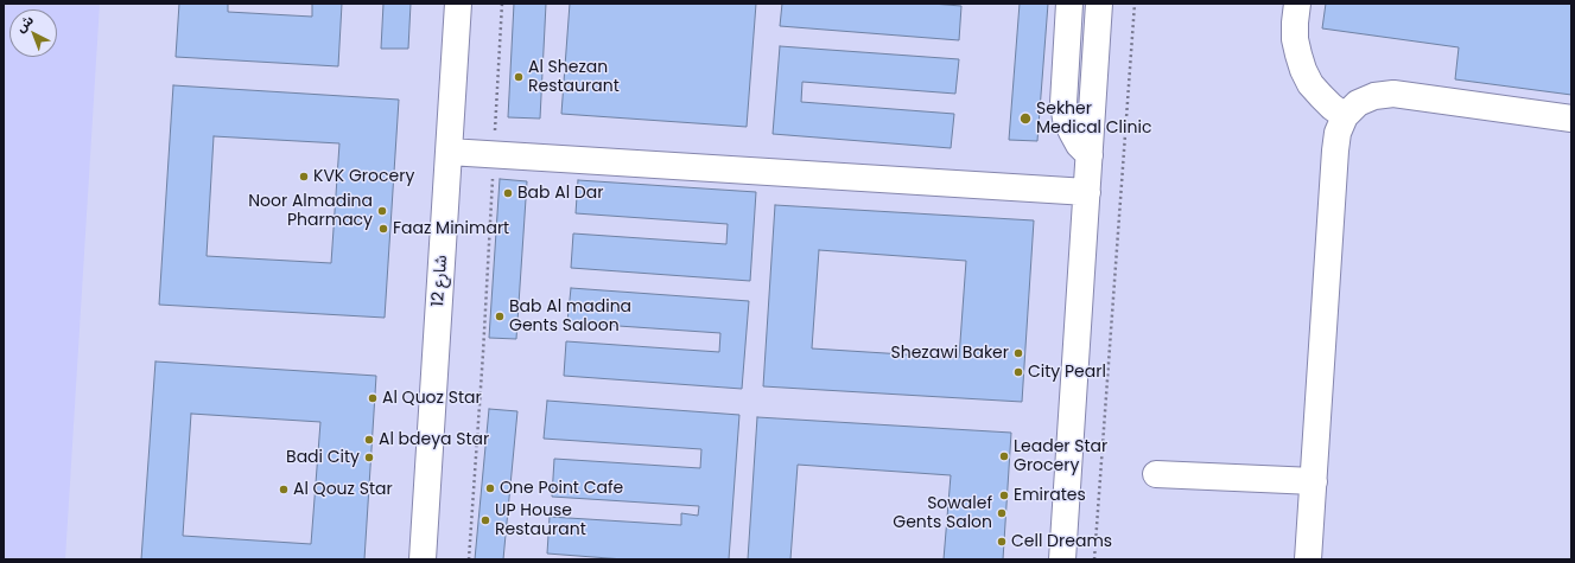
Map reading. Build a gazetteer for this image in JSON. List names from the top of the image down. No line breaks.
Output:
{"streets":{"street":["شارع 12"]},"places":["Al Shezan Restaurant","Sekher Medical Clinic","KVK Grocery","Bab Al Dar","Noor Almadina Pharmacy","Faaz Minimart","Bab Al madina Gents Saloon","Shezawi Baker","City Pearl","Al Quoz Star","Al bdeya Star","Leader Star Grocery","Badi City","One Point Cafe","Al Qouz Star","Emirates","Sowalef Gents Salon","UP House Restaurant","Cell Dreams"],"north":"top left"}
